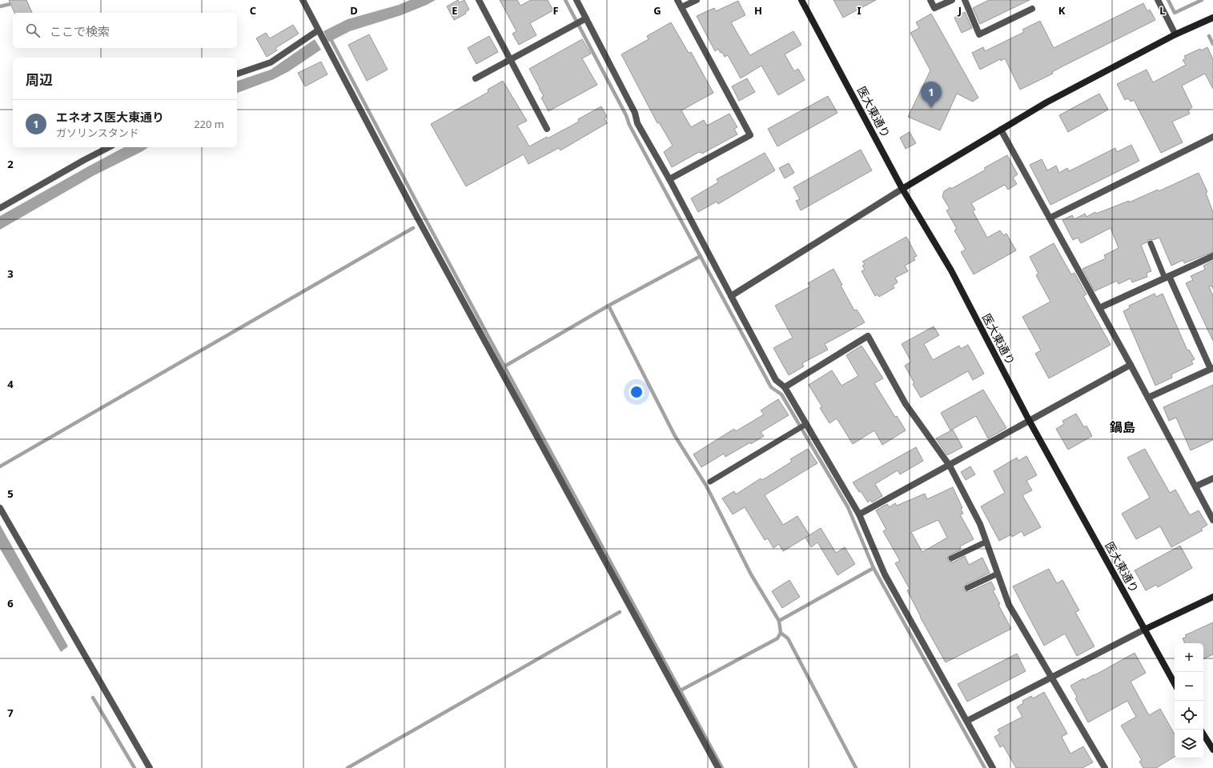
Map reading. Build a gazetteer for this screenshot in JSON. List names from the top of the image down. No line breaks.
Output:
{"streets":{"street":["医大東通り"]},"districts":["鍋島"],"page":{"search":"ここで検索","heading":"周辺","pins":"1","list":[{"mark":"1","name":"エネオス医大東通り","note":"ガソリンスタンド","value":"220 m"}],"map_buttons":["+","−"]},"grid":{"columns":["C","D","E","F","G","H","I","J","K","L"],"rows":["2","3","4","5","6","7"]}}
